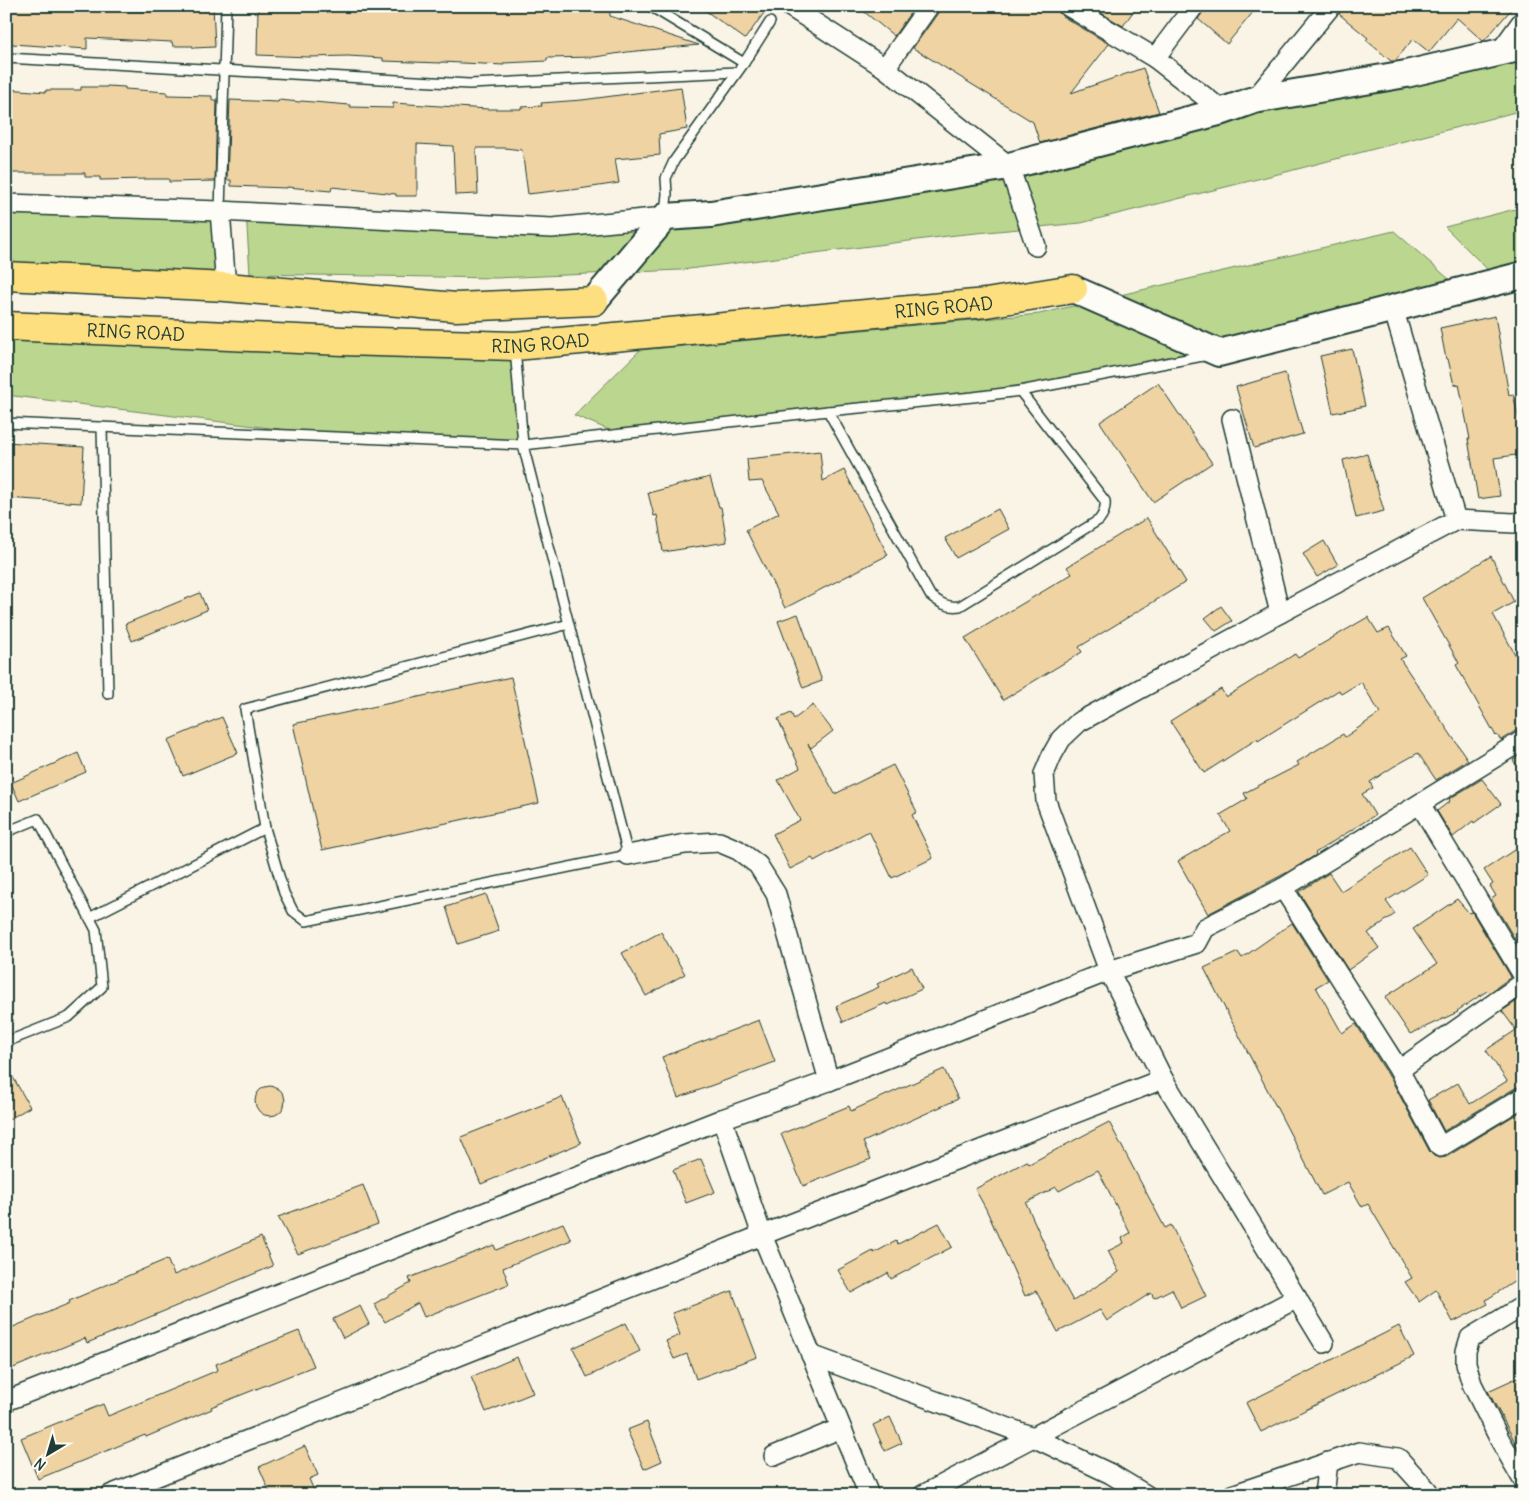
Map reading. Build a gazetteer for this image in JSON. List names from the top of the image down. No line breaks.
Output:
{"streets":{"main road":["RING ROAD"]},"north":"bottom left"}
